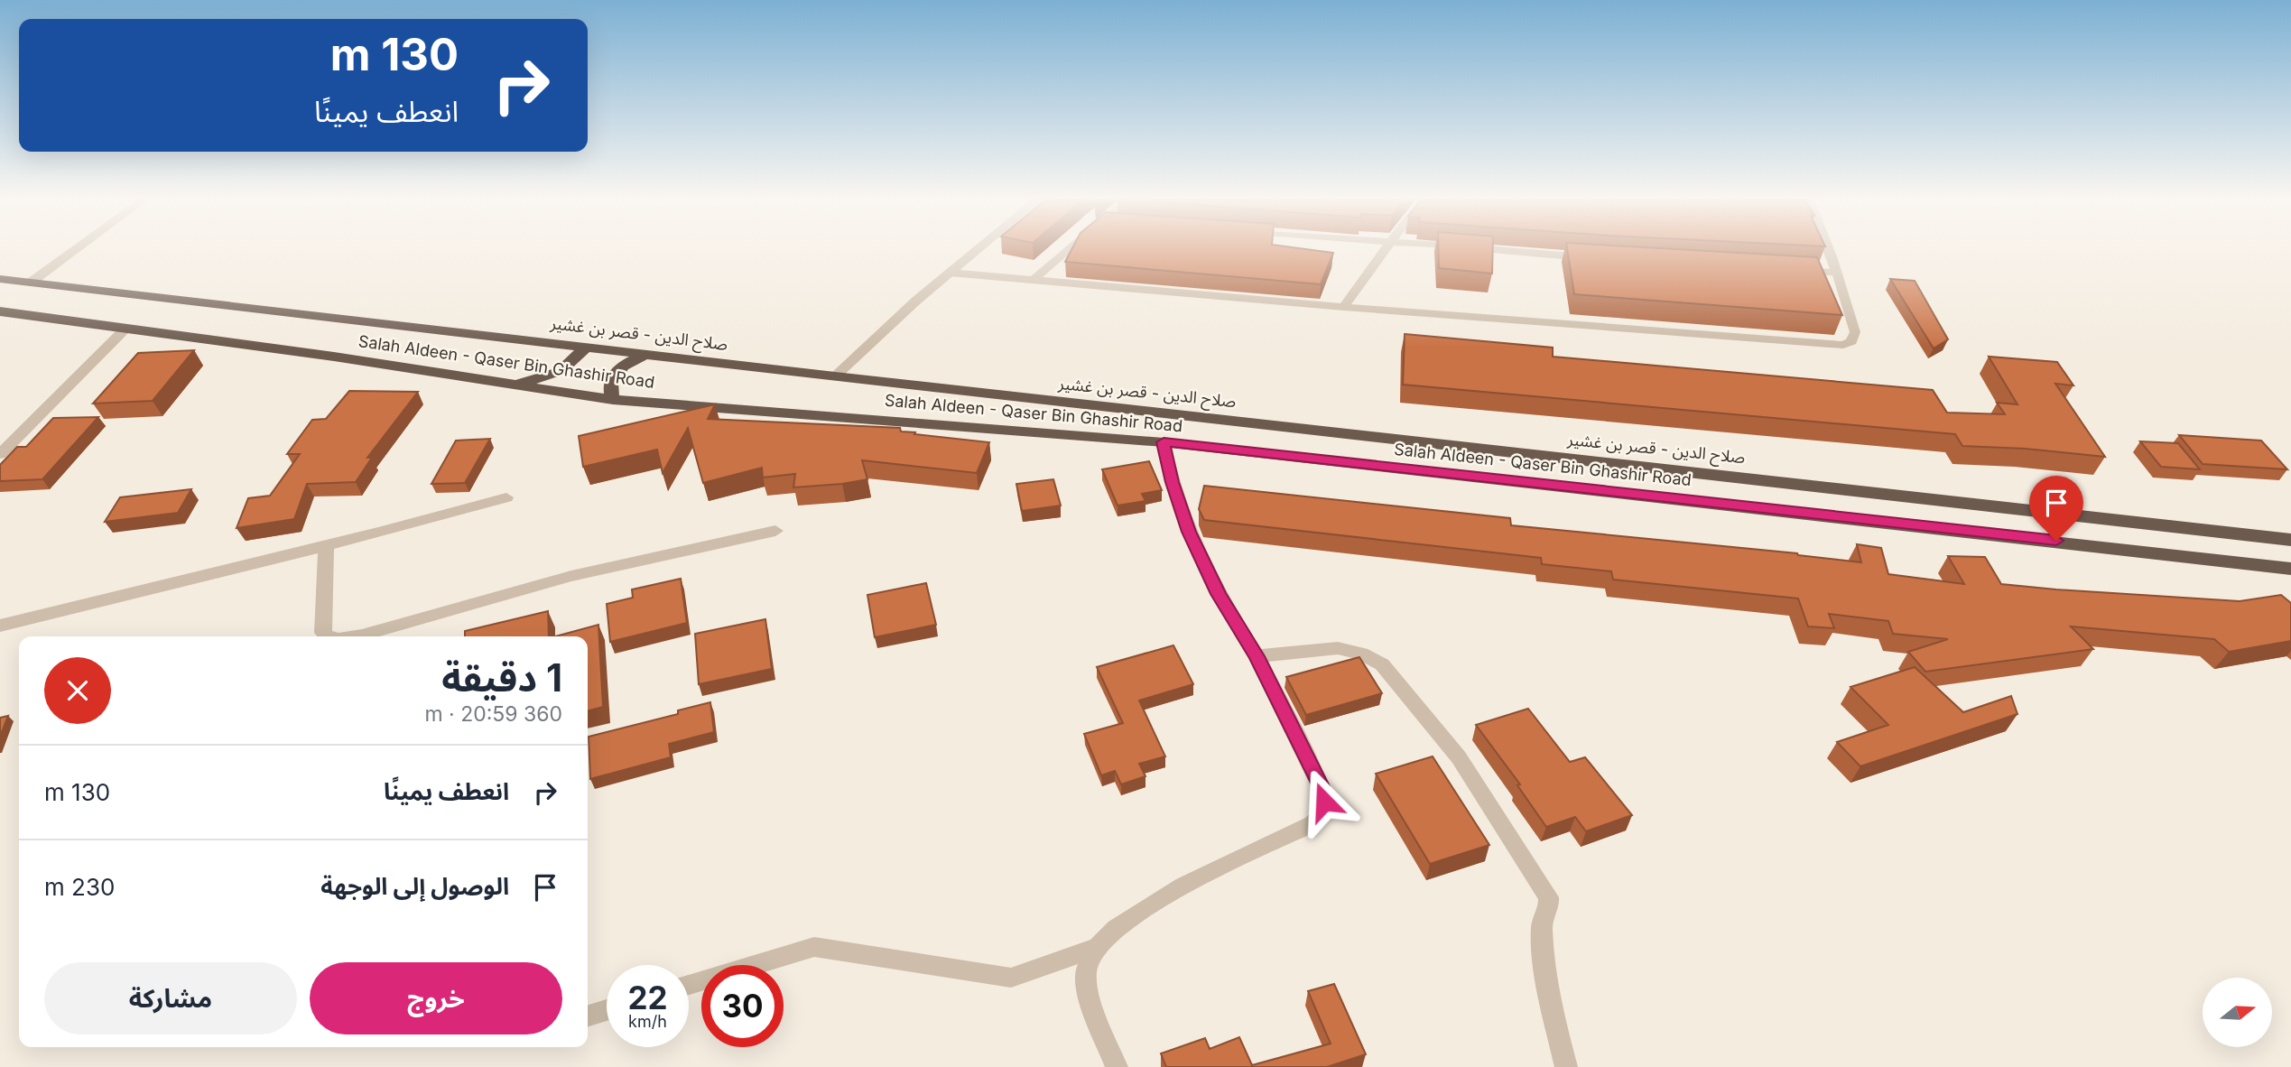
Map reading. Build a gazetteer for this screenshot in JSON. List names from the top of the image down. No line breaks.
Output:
{"streets":{"highway":["صلاح الدين - قصر بن غشير","Salah Aldeen - Qaser Bin Ghashir Road"]},"north":"right","page":{"turn":["130 m","انعطف يمينًا"],"heading":["1 دقيقة","360 m · 20:59"],"list":[{"name":"انعطف يمينًا","value":"130 m"},{"name":"الوصول إلى الوجهة","value":"230 m"}],"buttons":["خروج","مشاركة"],"speed":"22 km/h","limit":"30"}}
